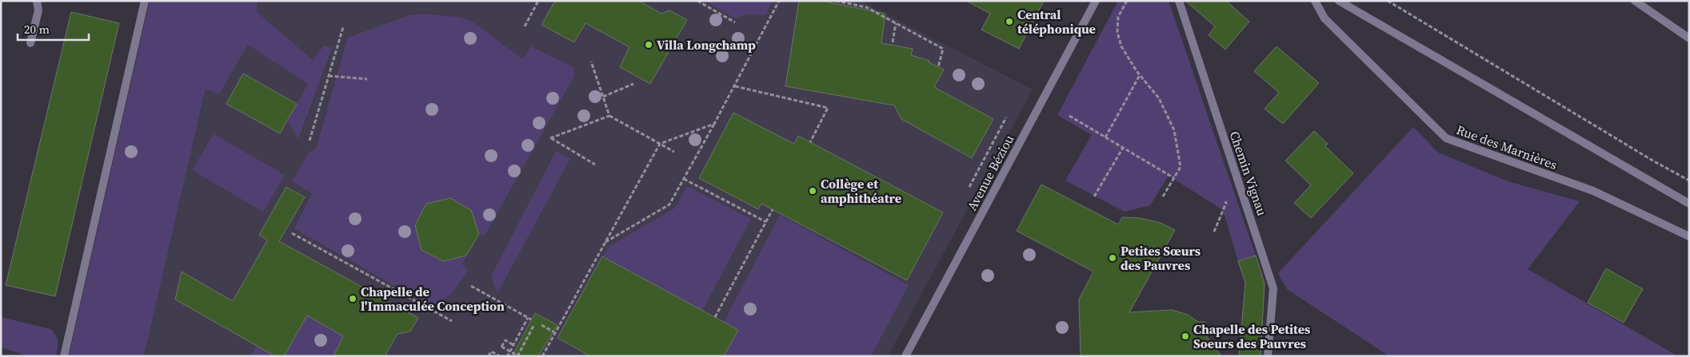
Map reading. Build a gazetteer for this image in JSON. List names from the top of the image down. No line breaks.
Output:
{"streets":{"street":["Rue des Marnières","Avenue Béziou","Chemin Vignau"]},"places":["Central téléphonique","Villa Longchamp","Collège et amphithéatre","Petites Sœurs des Pauvres","Chapelle de l'Immaculée Conception","Chapelle des Petites Soeurs des Pauvres"],"scale_bar":"20 m"}
